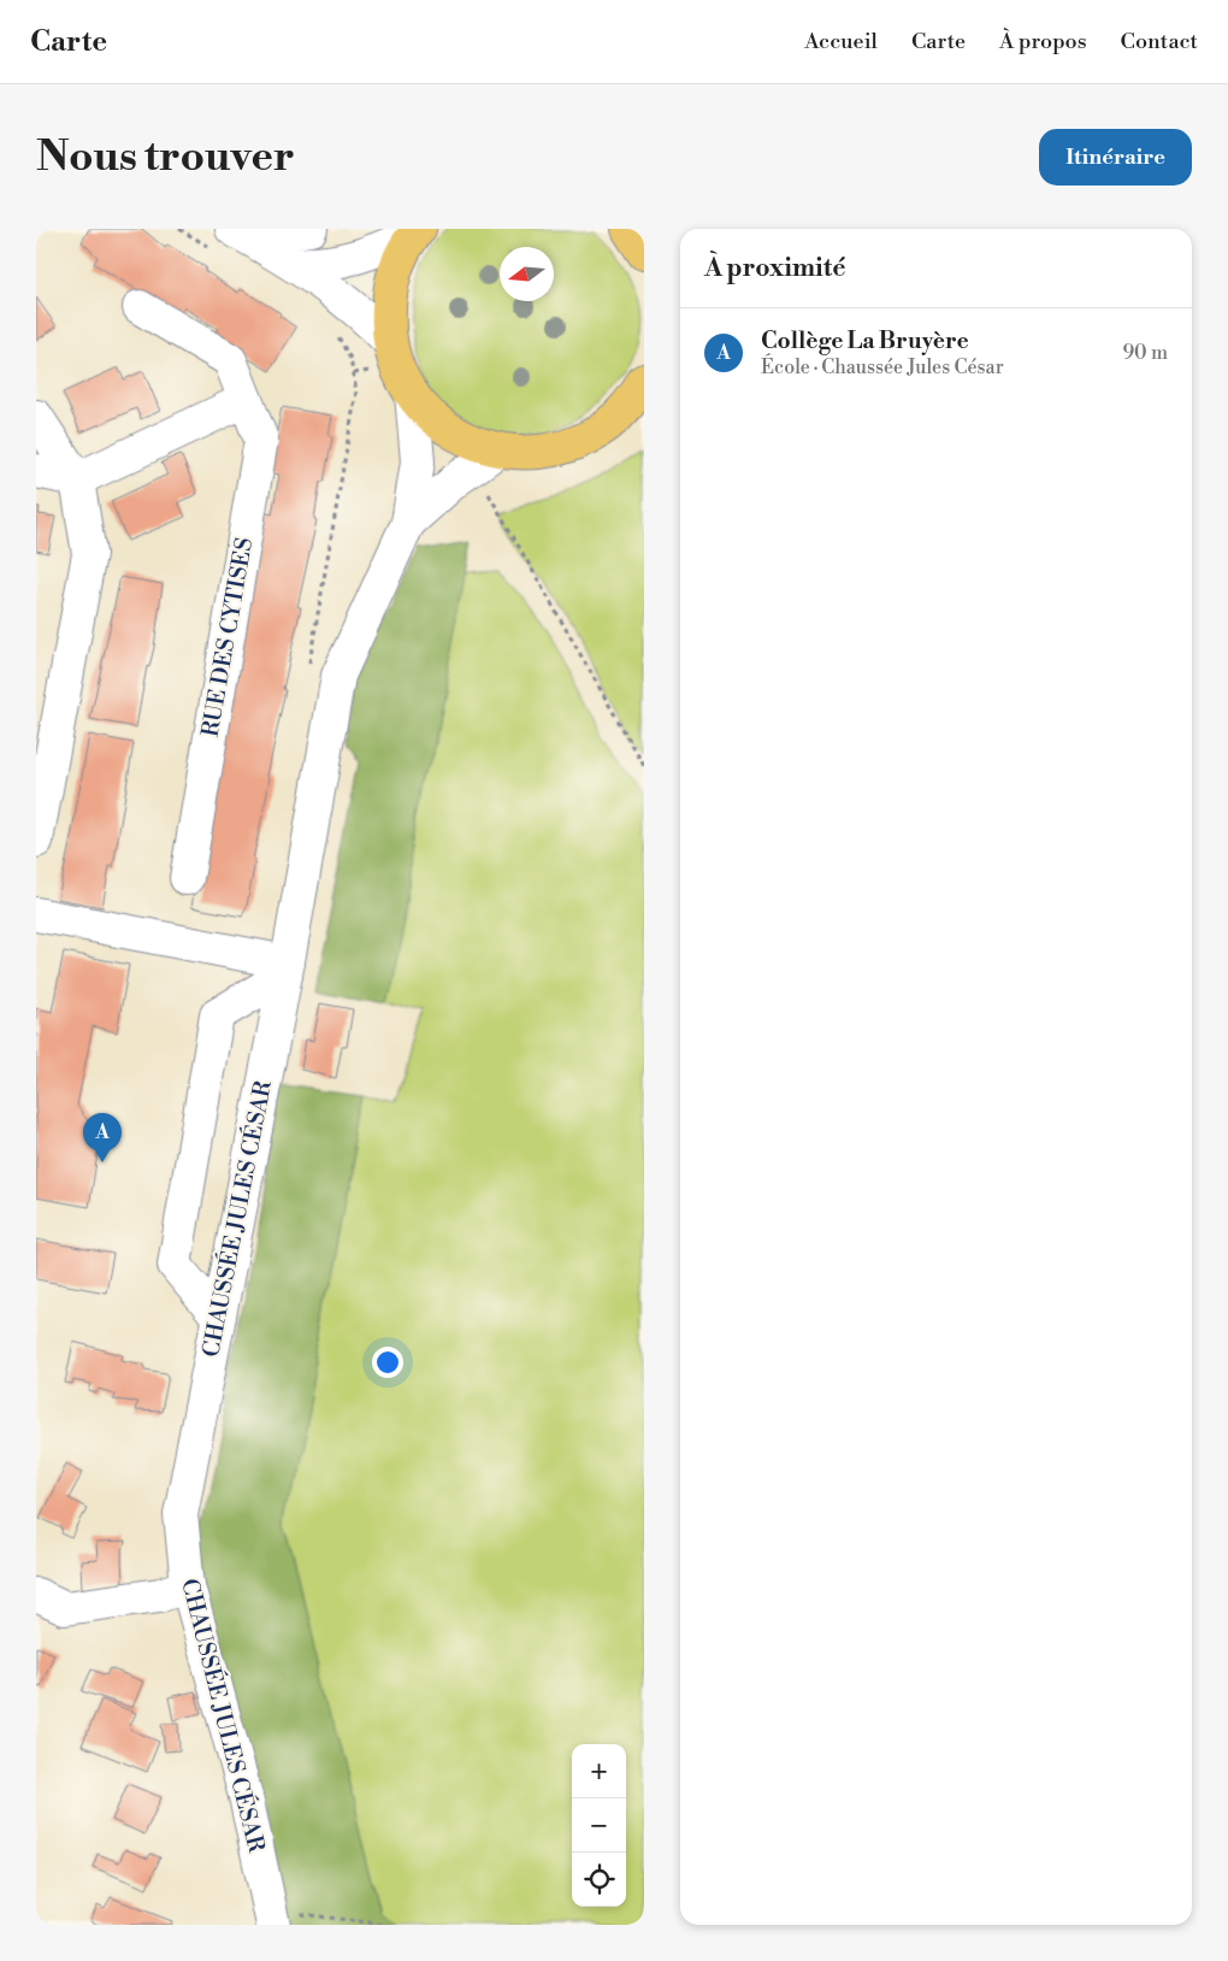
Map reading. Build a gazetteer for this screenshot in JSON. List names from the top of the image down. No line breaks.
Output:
{"streets":{"street":["RUE DES CYTISES","CHAUSSÉE JULES CÉSAR"]},"north":"left","page":{"header":"Carte","nav":["Accueil","Carte","À propos","Contact"],"buttons":"Itinéraire","title":"Nous trouver","heading":"À proximité","list":[{"mark":"A","name":"Collège La Bruyère","note":"École · Chaussée Jules César","value":"90 m"}],"pins":"A","map_buttons":["+","−"]}}
